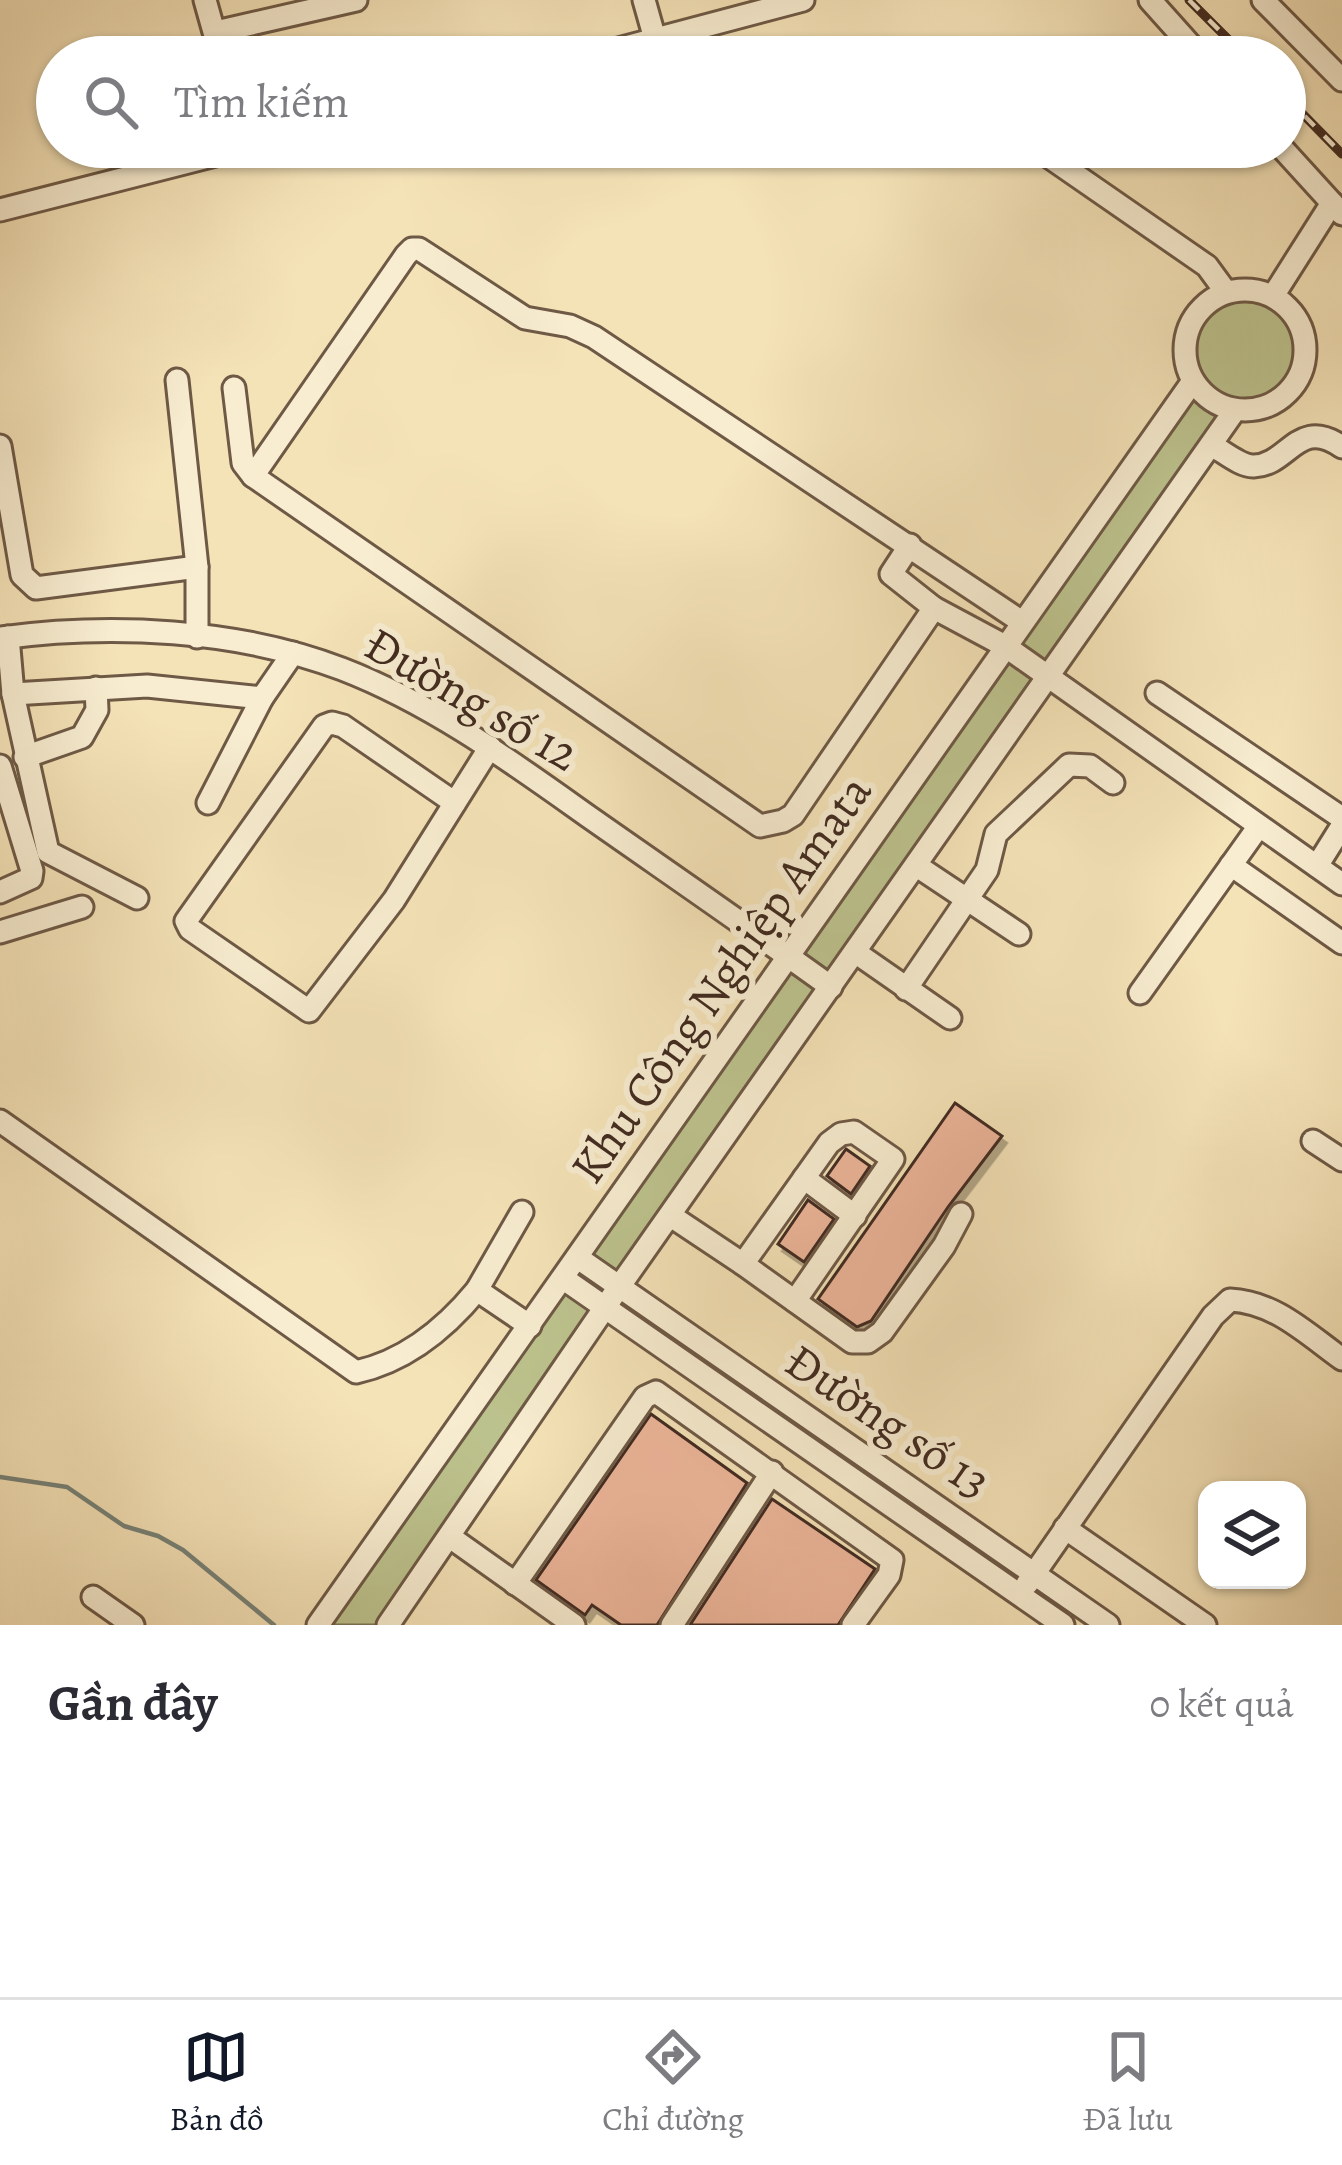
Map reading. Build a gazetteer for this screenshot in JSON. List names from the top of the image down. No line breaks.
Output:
{"streets":{"street":["Đường số 12","Khu Công Nghiệp Amata","Đường số 13"]},"crossings":[["Đường số 12","Khu Công Nghiệp Amata"],["Khu Công Nghiệp Amata","Đường số 13"]],"page":{"search":"Tìm kiếm","heading":["Gần đây","0 kết quả"],"nav":["Bản đồ","Chỉ đường","Đã lưu"]}}
